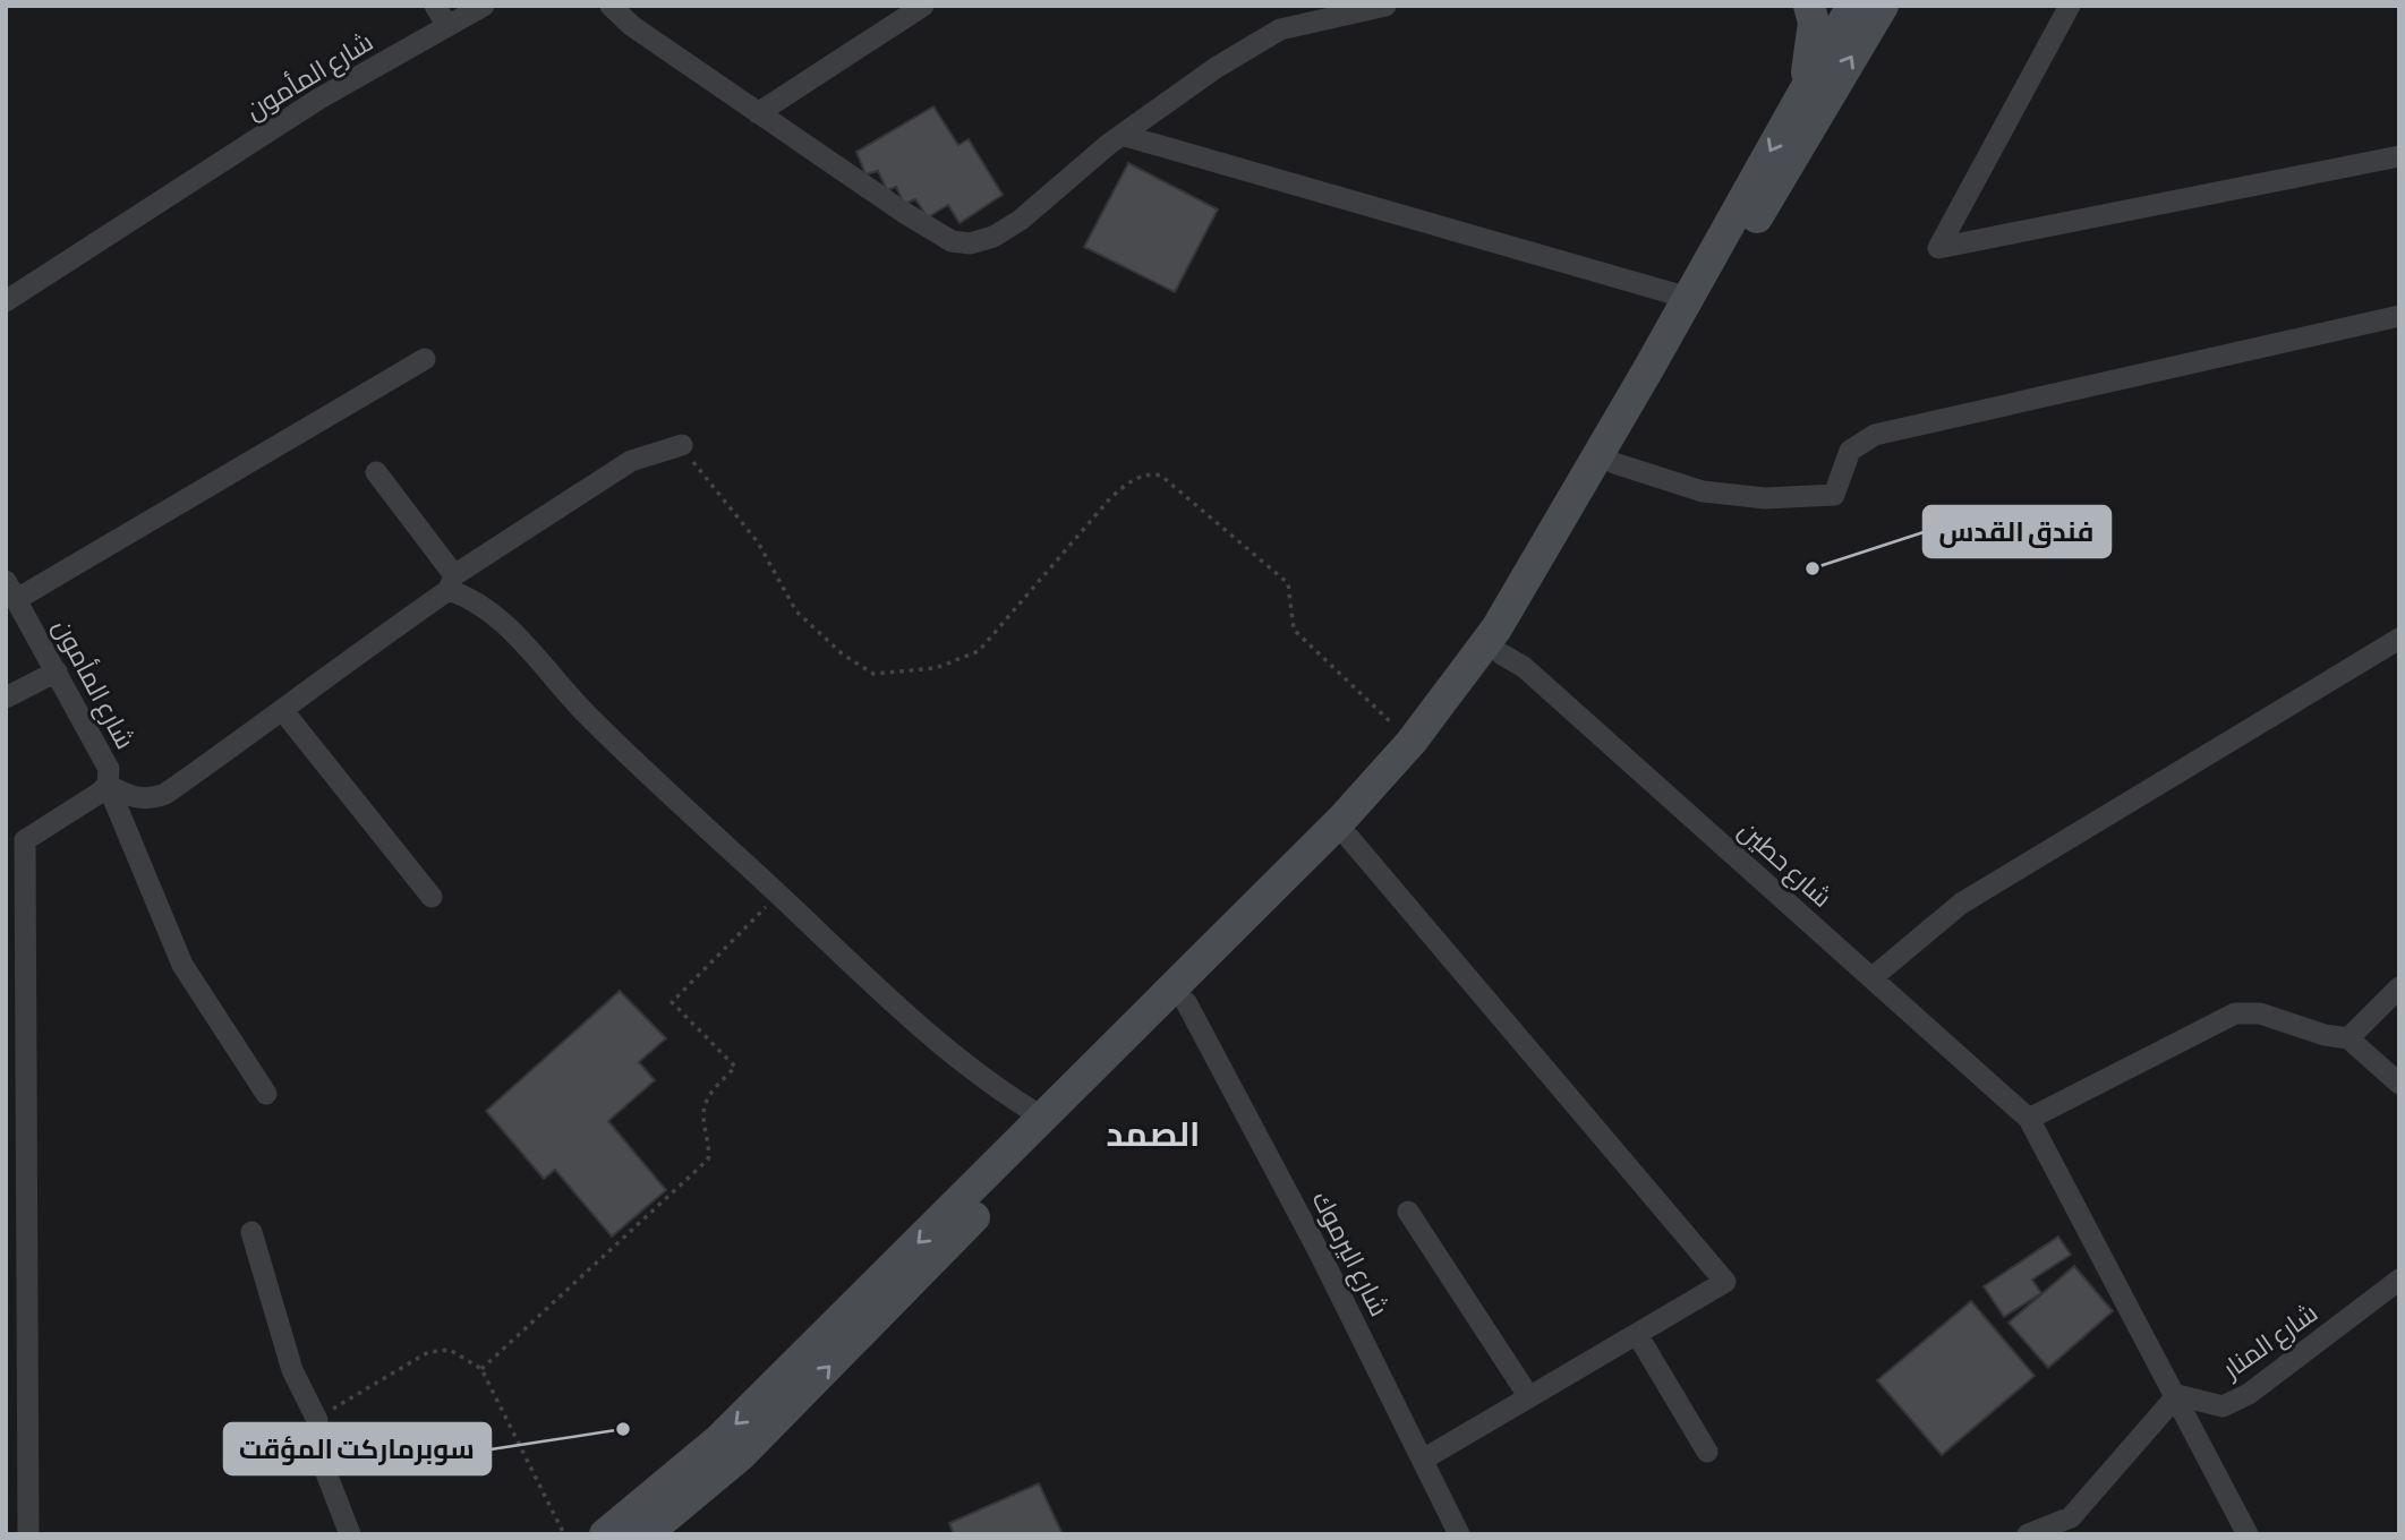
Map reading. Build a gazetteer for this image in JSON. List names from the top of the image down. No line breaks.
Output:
{"streets":{"street":["شارع المأمون","شارع حطين","شارع اليرموك","شارع المنار"]},"crossings":[["شارع حطين","شارع المنار"]],"districts":["الصمد"],"places":["فندق القدس","سوبرماركت المؤقت"]}
